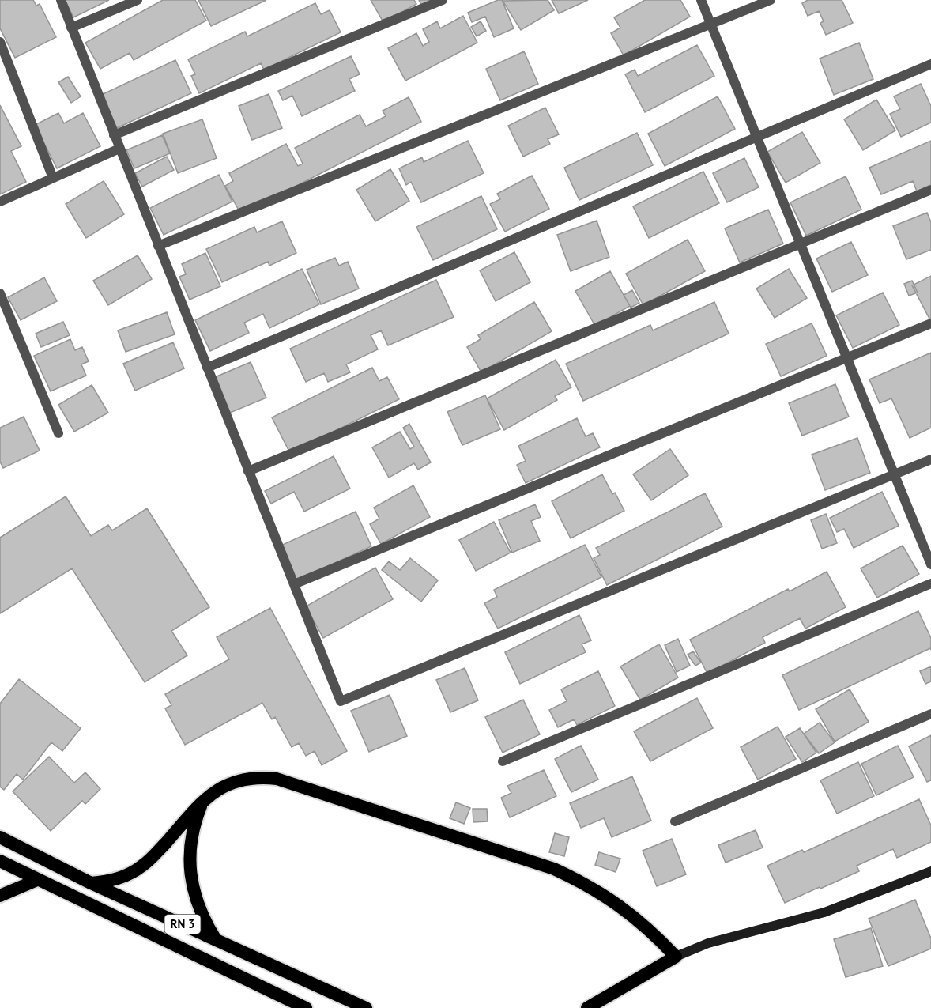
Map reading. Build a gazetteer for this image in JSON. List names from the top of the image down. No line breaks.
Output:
{"streets":{"highway":["RN 3"]}}
